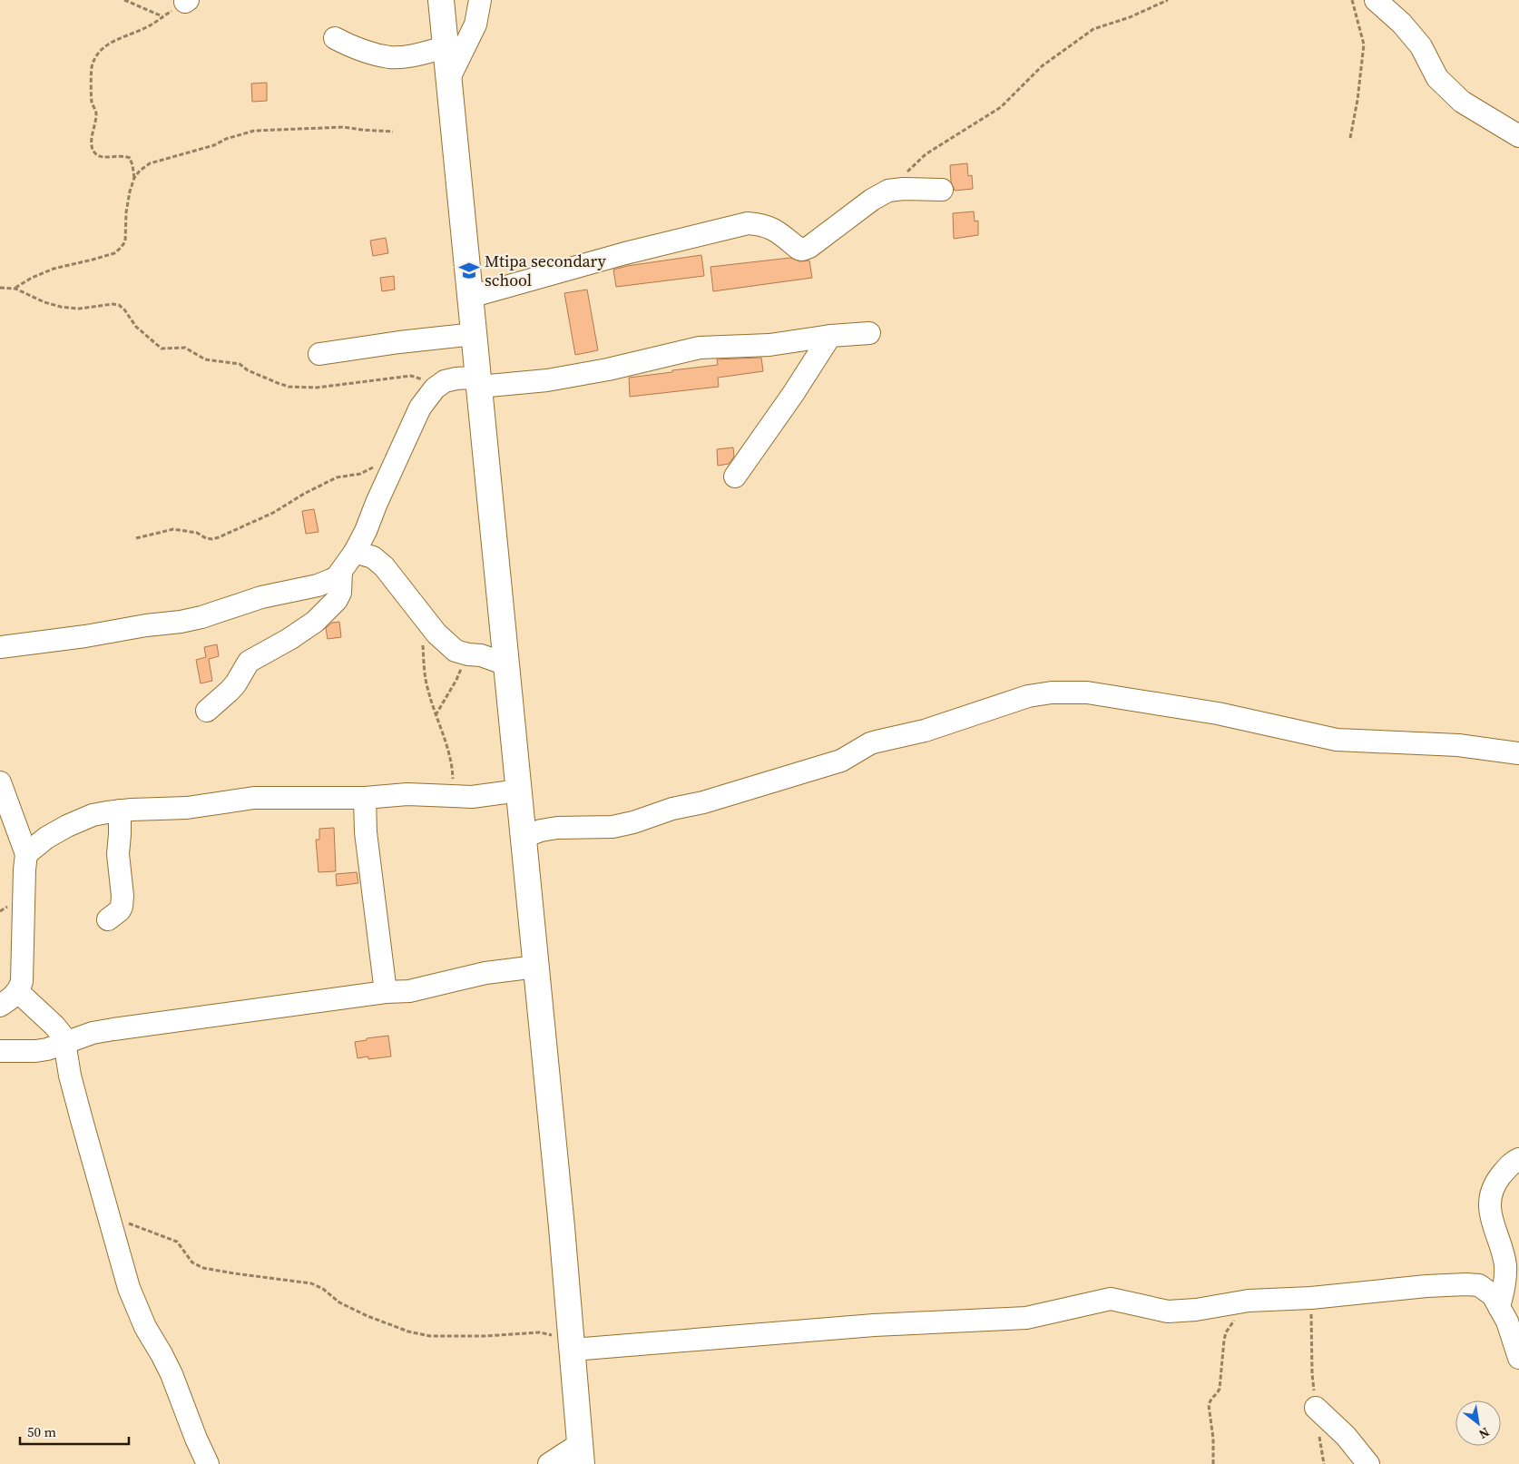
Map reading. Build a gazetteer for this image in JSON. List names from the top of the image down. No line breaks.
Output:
{"places":{"school or university":["Mtipa secondary school"]},"scale_bar":"50 m","north":"bottom right"}
